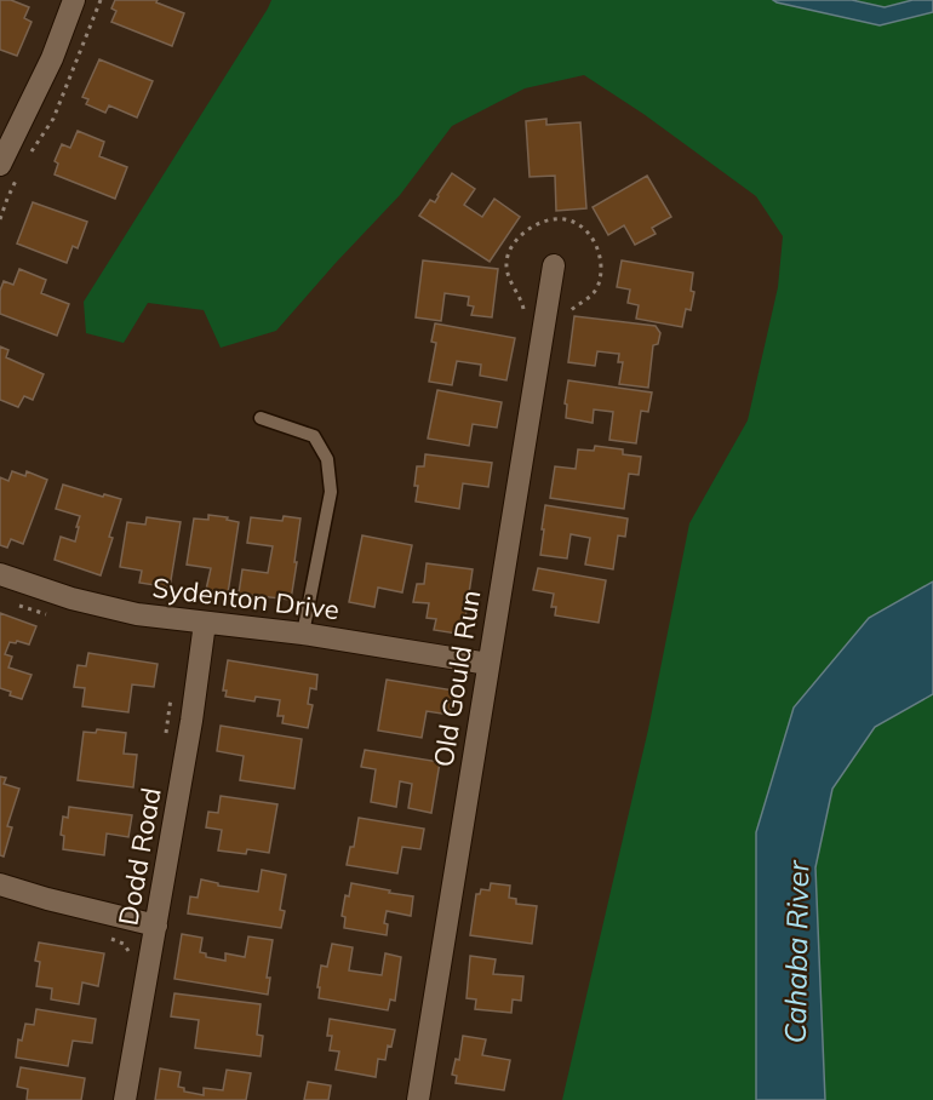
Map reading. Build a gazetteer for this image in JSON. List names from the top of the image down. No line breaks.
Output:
{"streets":{"street":["Sydenton Drive","Old Gould Run","Dodd Road"]},"crossings":[["Sydenton Drive","Old Gould Run"],["Sydenton Drive","Dodd Road"]],"water":["Cahaba River"]}
